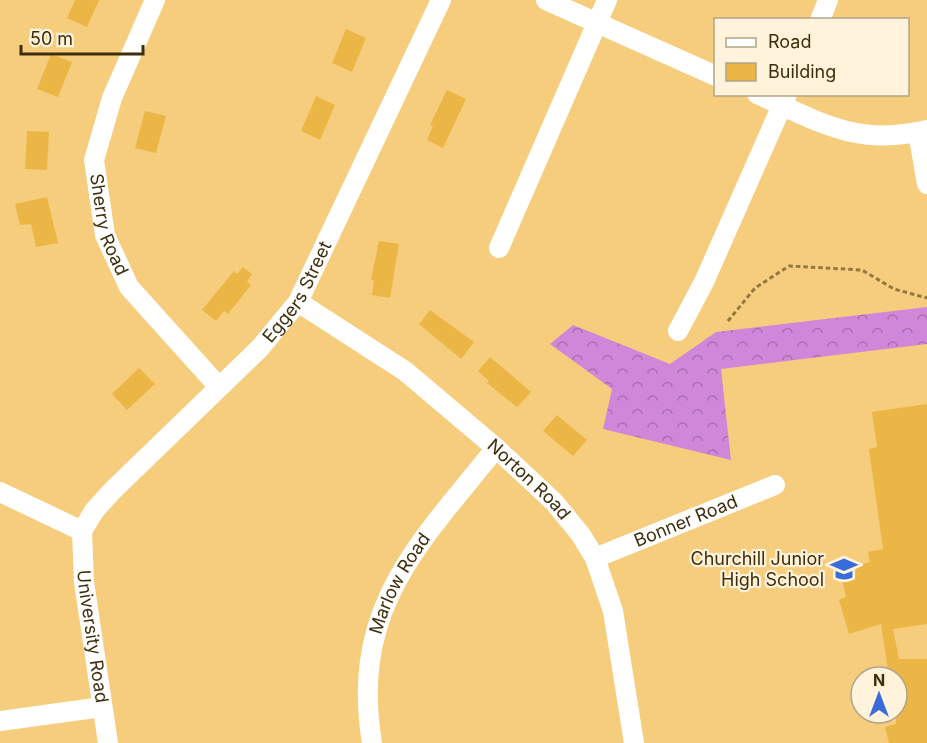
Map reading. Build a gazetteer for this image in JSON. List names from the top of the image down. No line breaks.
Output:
{"streets":{"street":["Sherry Road","Eggers Street","Norton Road","Bonner Road","Marlow Road","University Road"]},"crossings":[["Sherry Road","Eggers Street"],["Eggers Street","Norton Road"],["Eggers Street","University Road"],["Norton Road","Bonner Road"],["Norton Road","Marlow Road"]],"places":{"school or university":["Churchill Junior High School"]},"legend":["Road","Building"],"scale_bar":"50 m","north":"top"}
